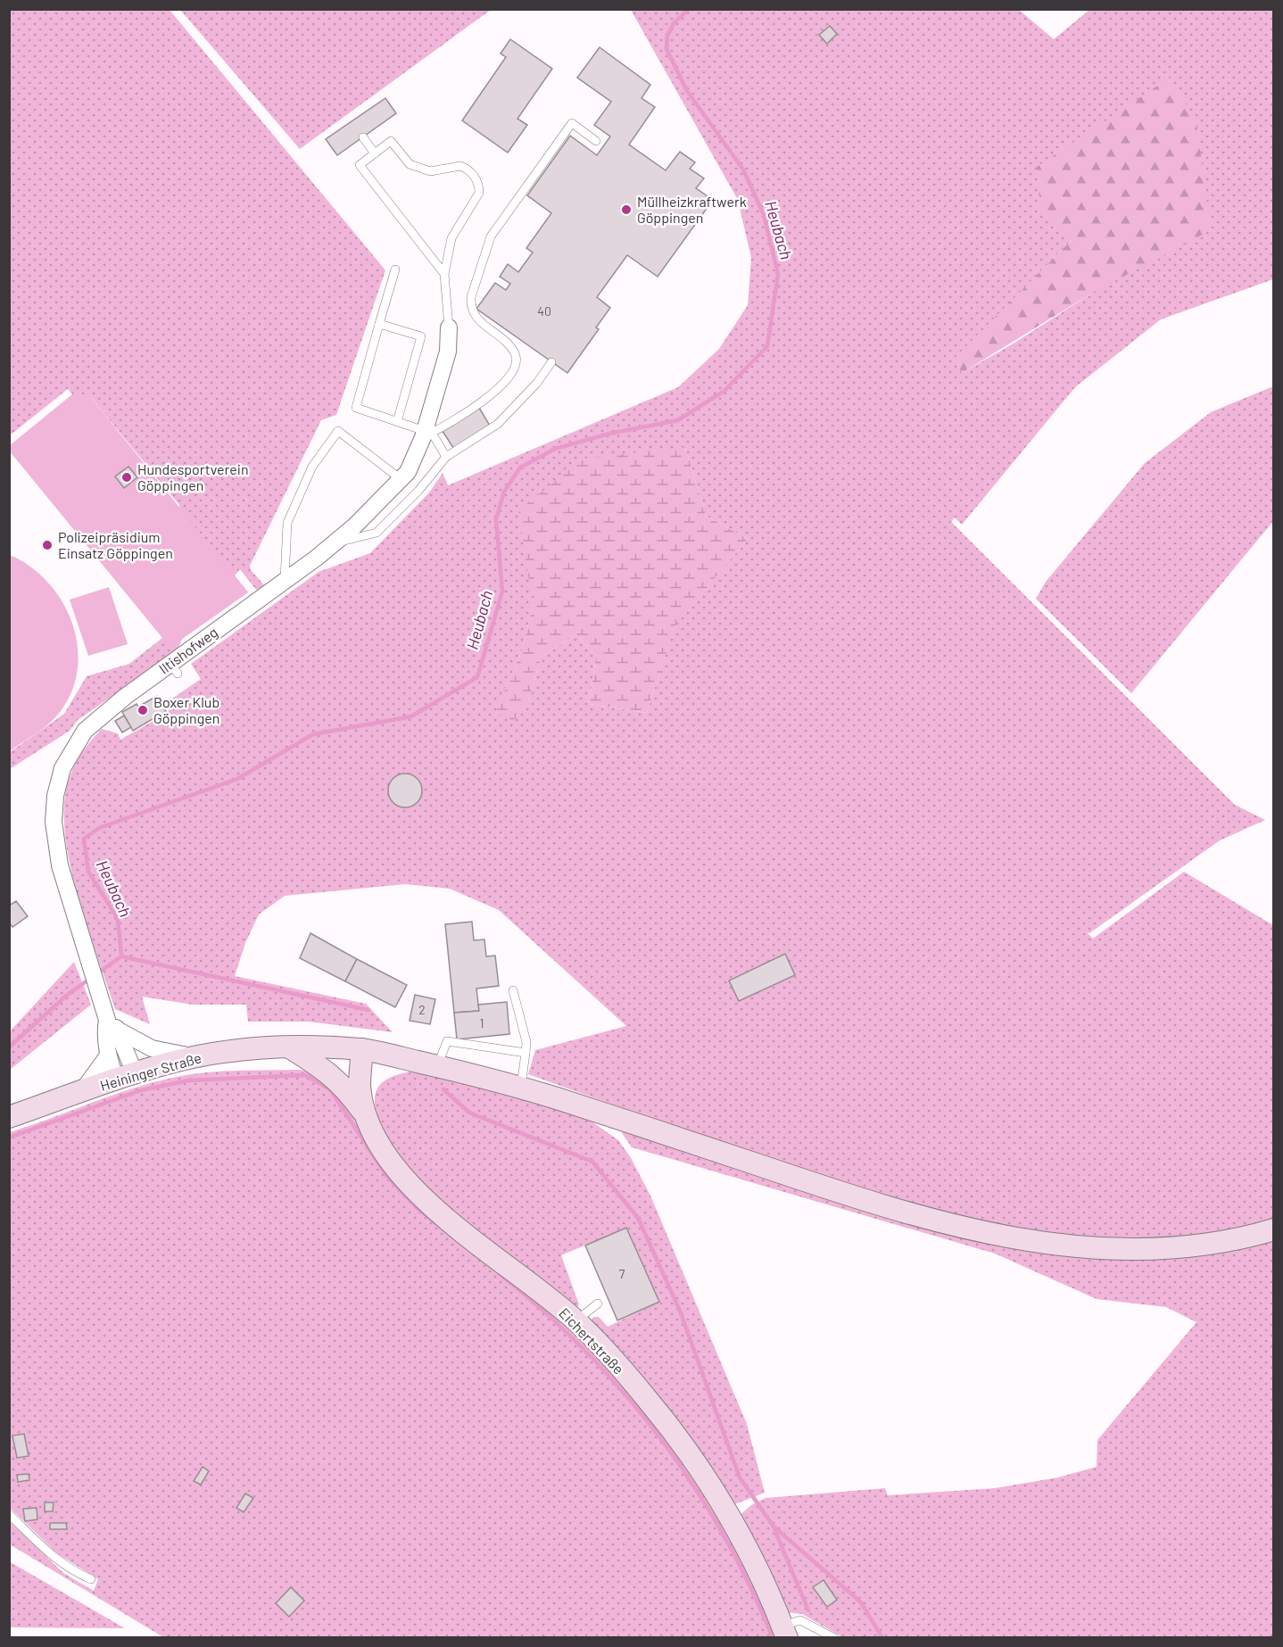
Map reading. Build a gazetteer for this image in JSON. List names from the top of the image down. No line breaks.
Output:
{"streets":{"main road":["Heininger Straße","Eichertstraße"],"street":["Iltishofweg"]},"crossings":[["Iltishofweg","Heininger Straße"],["Heininger Straße","Eichertstraße"]],"water":["Heubach"],"places":["Müllheizkraftwerk Göppingen","Hundesportverein Göppingen","Polizeipräsidium Einsatz Göppingen","Boxer Klub Göppingen"],"house_numbers":["40","2","1","7"]}
